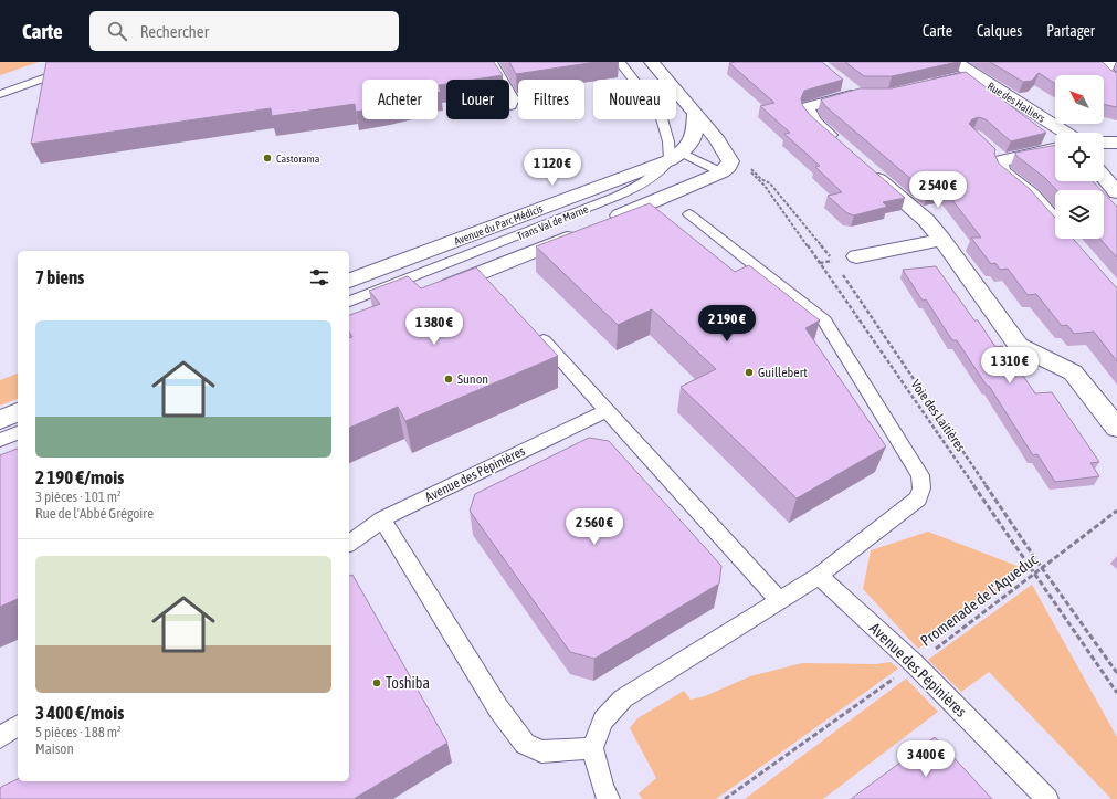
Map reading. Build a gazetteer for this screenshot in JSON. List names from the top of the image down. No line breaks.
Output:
{"streets":{"street":["Rue des Halliers","Avenue du Parc Médicis"],"lane":["Trans Val de Marne","Avenue des Pépinières"],"path":["Voie des Laitières","Promenade de l'Aqueduc"]},"crossings":[["Trans Val de Marne","Avenue du Parc Médicis"],["Voie des Laitières","Promenade de l'Aqueduc"],["Avenue des Pépinières","Promenade de l'Aqueduc"]],"places":["Castorama","Guillebert","Sunon","Toshiba"],"north":"top left","page":{"header":"Carte","search":"Rechercher","nav":["Carte","Calques","Partager"],"chip":["Acheter","Louer","Filtres","Nouveau"],"price":["1 120 €","2 540 €","2 190 €","1 380 €","1 310 €","2 560 €","3 400 €"],"heading":"7 biens","list":[{"name":"2 190 €/mois","note":"3 pièces · 101 m² · Rue de l'Abbé Grégoire"},{"name":"3 400 €/mois","note":"5 pièces · 188 m² · Maison"}]}}
